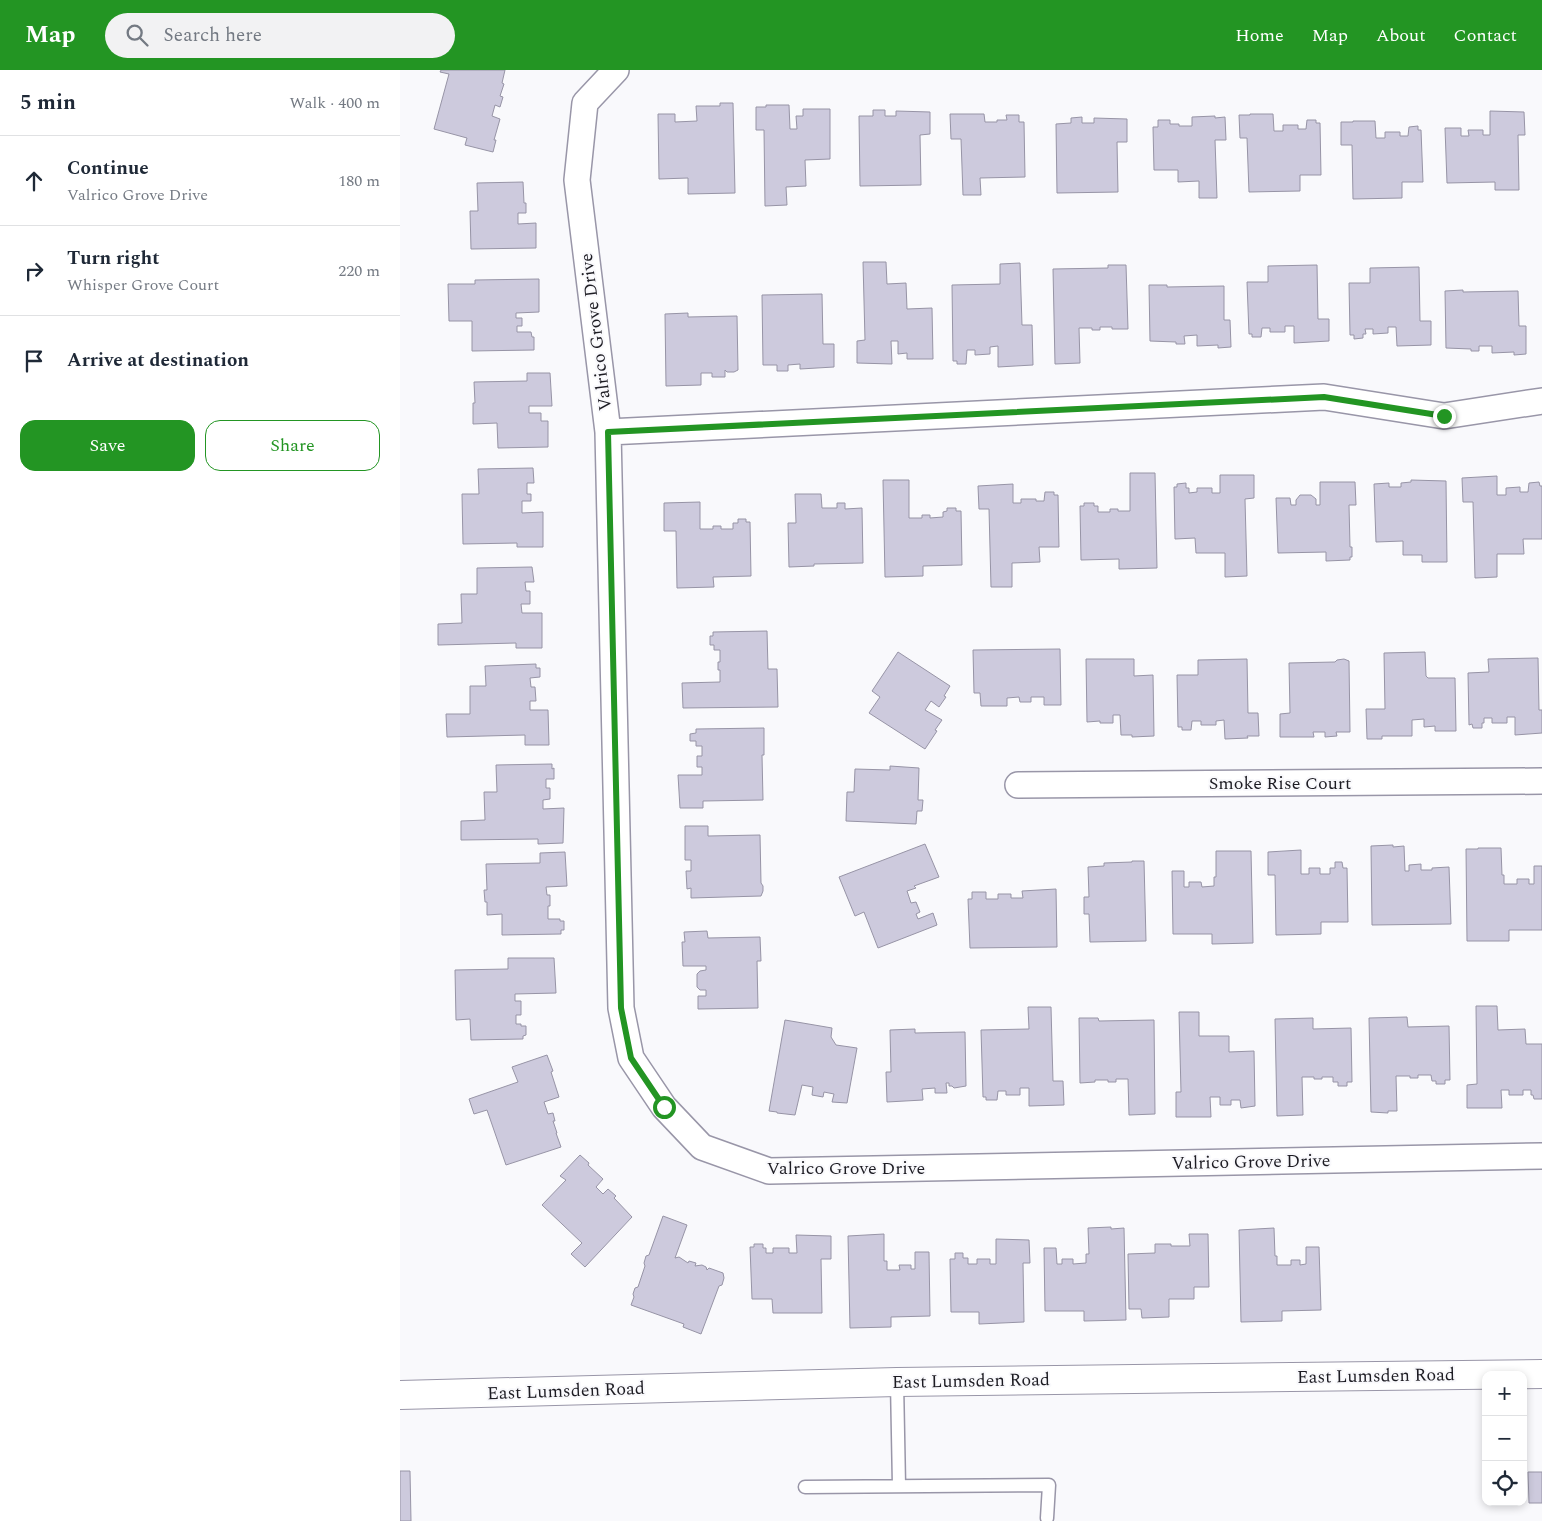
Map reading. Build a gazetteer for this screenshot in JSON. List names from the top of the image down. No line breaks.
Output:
{"streets":{"street":["Valrico Grove Drive","Smoke Rise Court","East Lumsden Road"]},"page":{"header":"Map","search":"Search here","nav":["Home","Map","About","Contact"],"heading":["5 min","Walk · 400 m"],"list":[["Continue","Valrico Grove Drive","180 m"],["Turn right","Whisper Grove Court","220 m"],"Arrive at destination"],"buttons":["Save","Share"],"map_buttons":["+","−"]}}
